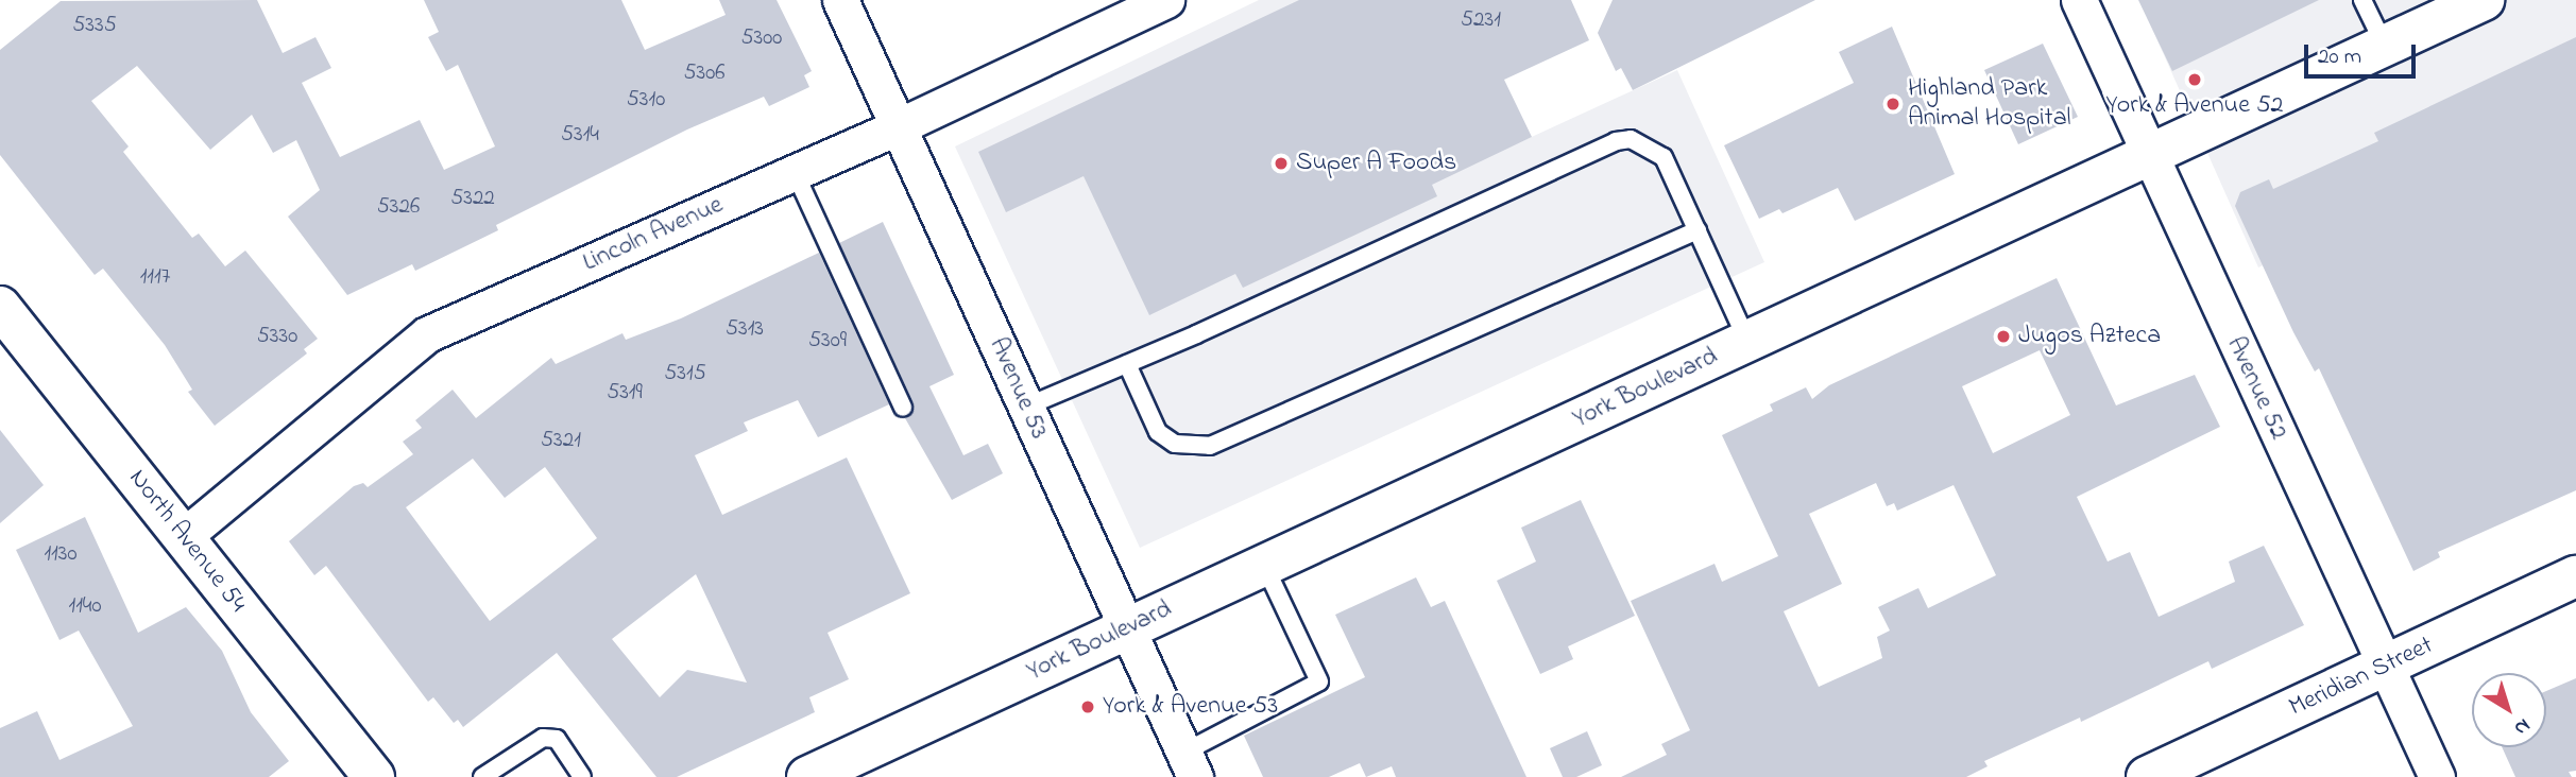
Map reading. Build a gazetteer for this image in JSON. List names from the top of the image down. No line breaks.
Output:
{"streets":{"main road":["York Boulevard","North Avenue 54","Meridian Street"],"street":["Lincoln Avenue","Avenue 53","Avenue 52"]},"crossings":[["Lincoln Avenue","Avenue 53"],["Lincoln Avenue","North Avenue 54"],["Avenue 53","York Boulevard"],["York Boulevard","Avenue 52"],["Avenue 52","Meridian Street"]],"places":["York & Avenue 52","Highland Park Animal Hospital","Super A Foods","Jugos Azteca","York & Avenue 53"],"house_numbers":["5231","5335","5300","5306","5310","5314","5322","5326","1117","5313","5330","5309","5315","5319","5321","1130","1140"],"scale_bar":"20 m","north":"bottom right"}
